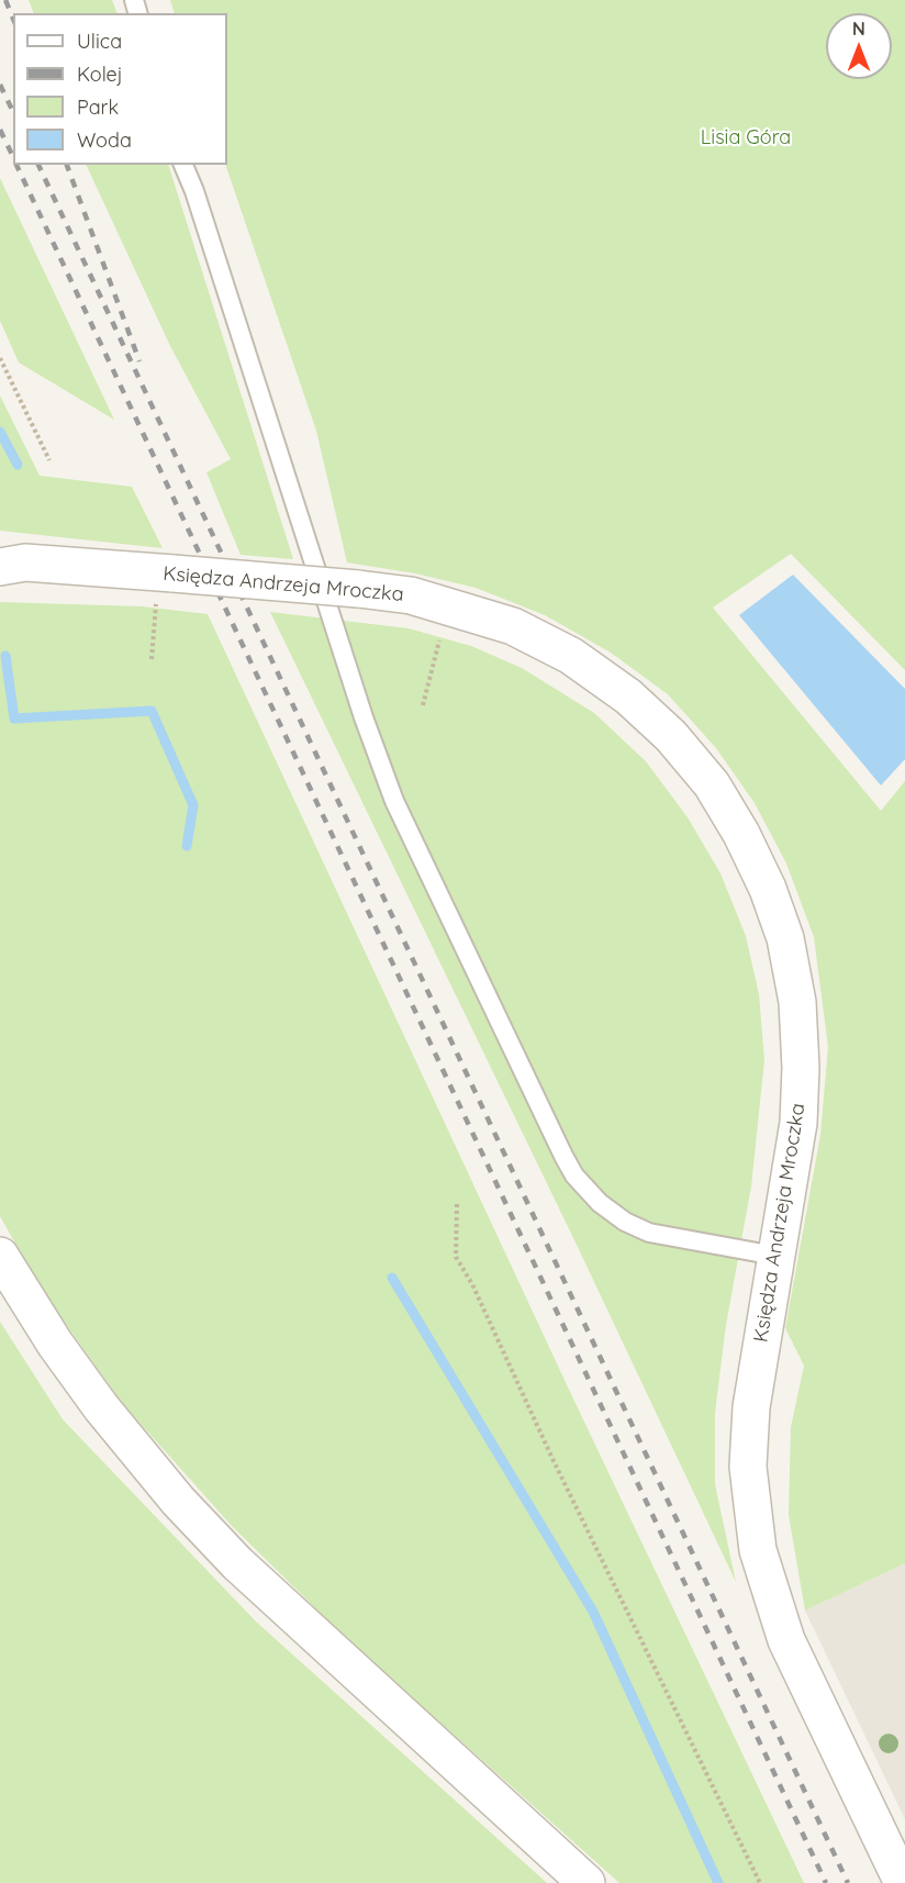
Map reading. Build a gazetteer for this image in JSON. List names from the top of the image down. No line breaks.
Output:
{"streets":{"street":["Księdza Andrzeja Mroczka"]},"parks":["Lisia Góra"],"legend":["Ulica","Kolej","Park","Woda"],"north":"top"}
